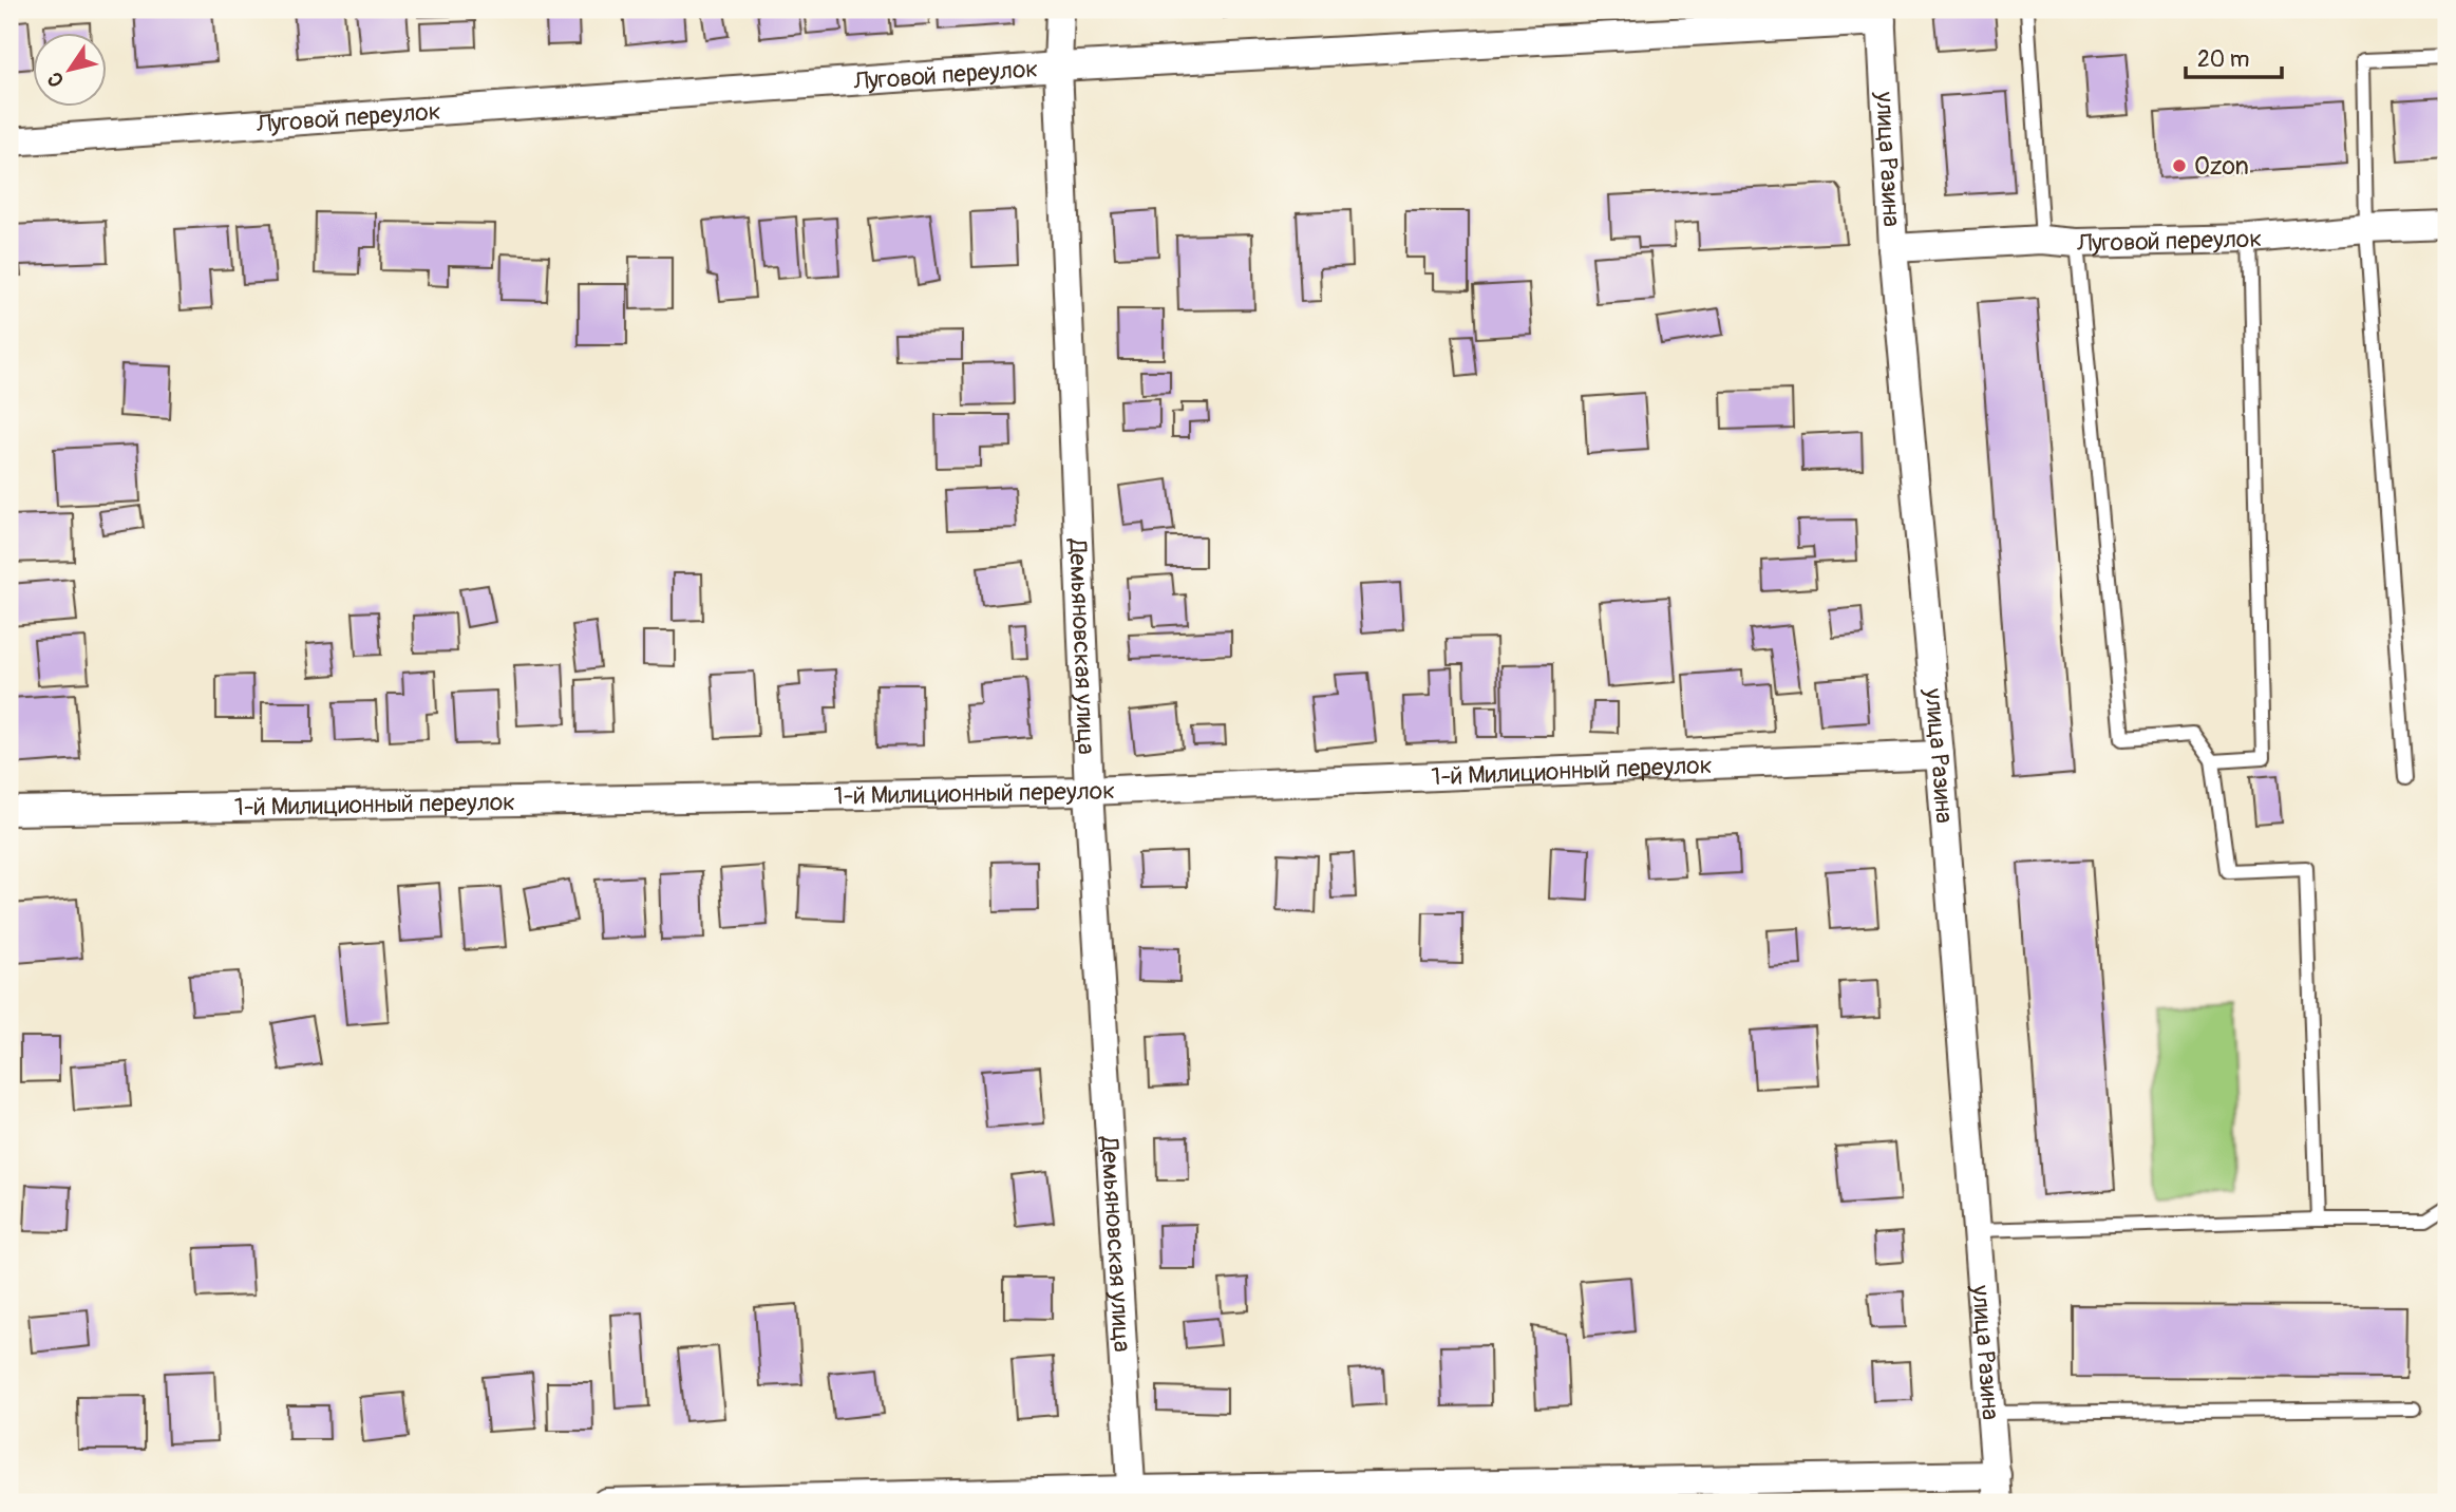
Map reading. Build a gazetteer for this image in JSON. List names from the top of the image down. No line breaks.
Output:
{"streets":{"street":["Луговой переулок","улица Разина","Демьяновская улица","1-й Милиционный переулок"]},"crossings":[["Луговой переулок","улица Разина"],["Луговой переулок","Демьяновская улица"],["улица Разина","1-й Милиционный переулок"],["Демьяновская улица","1-й Милиционный переулок"]],"places":["Ozon"],"scale_bar":"20 m","north":"bottom left"}
